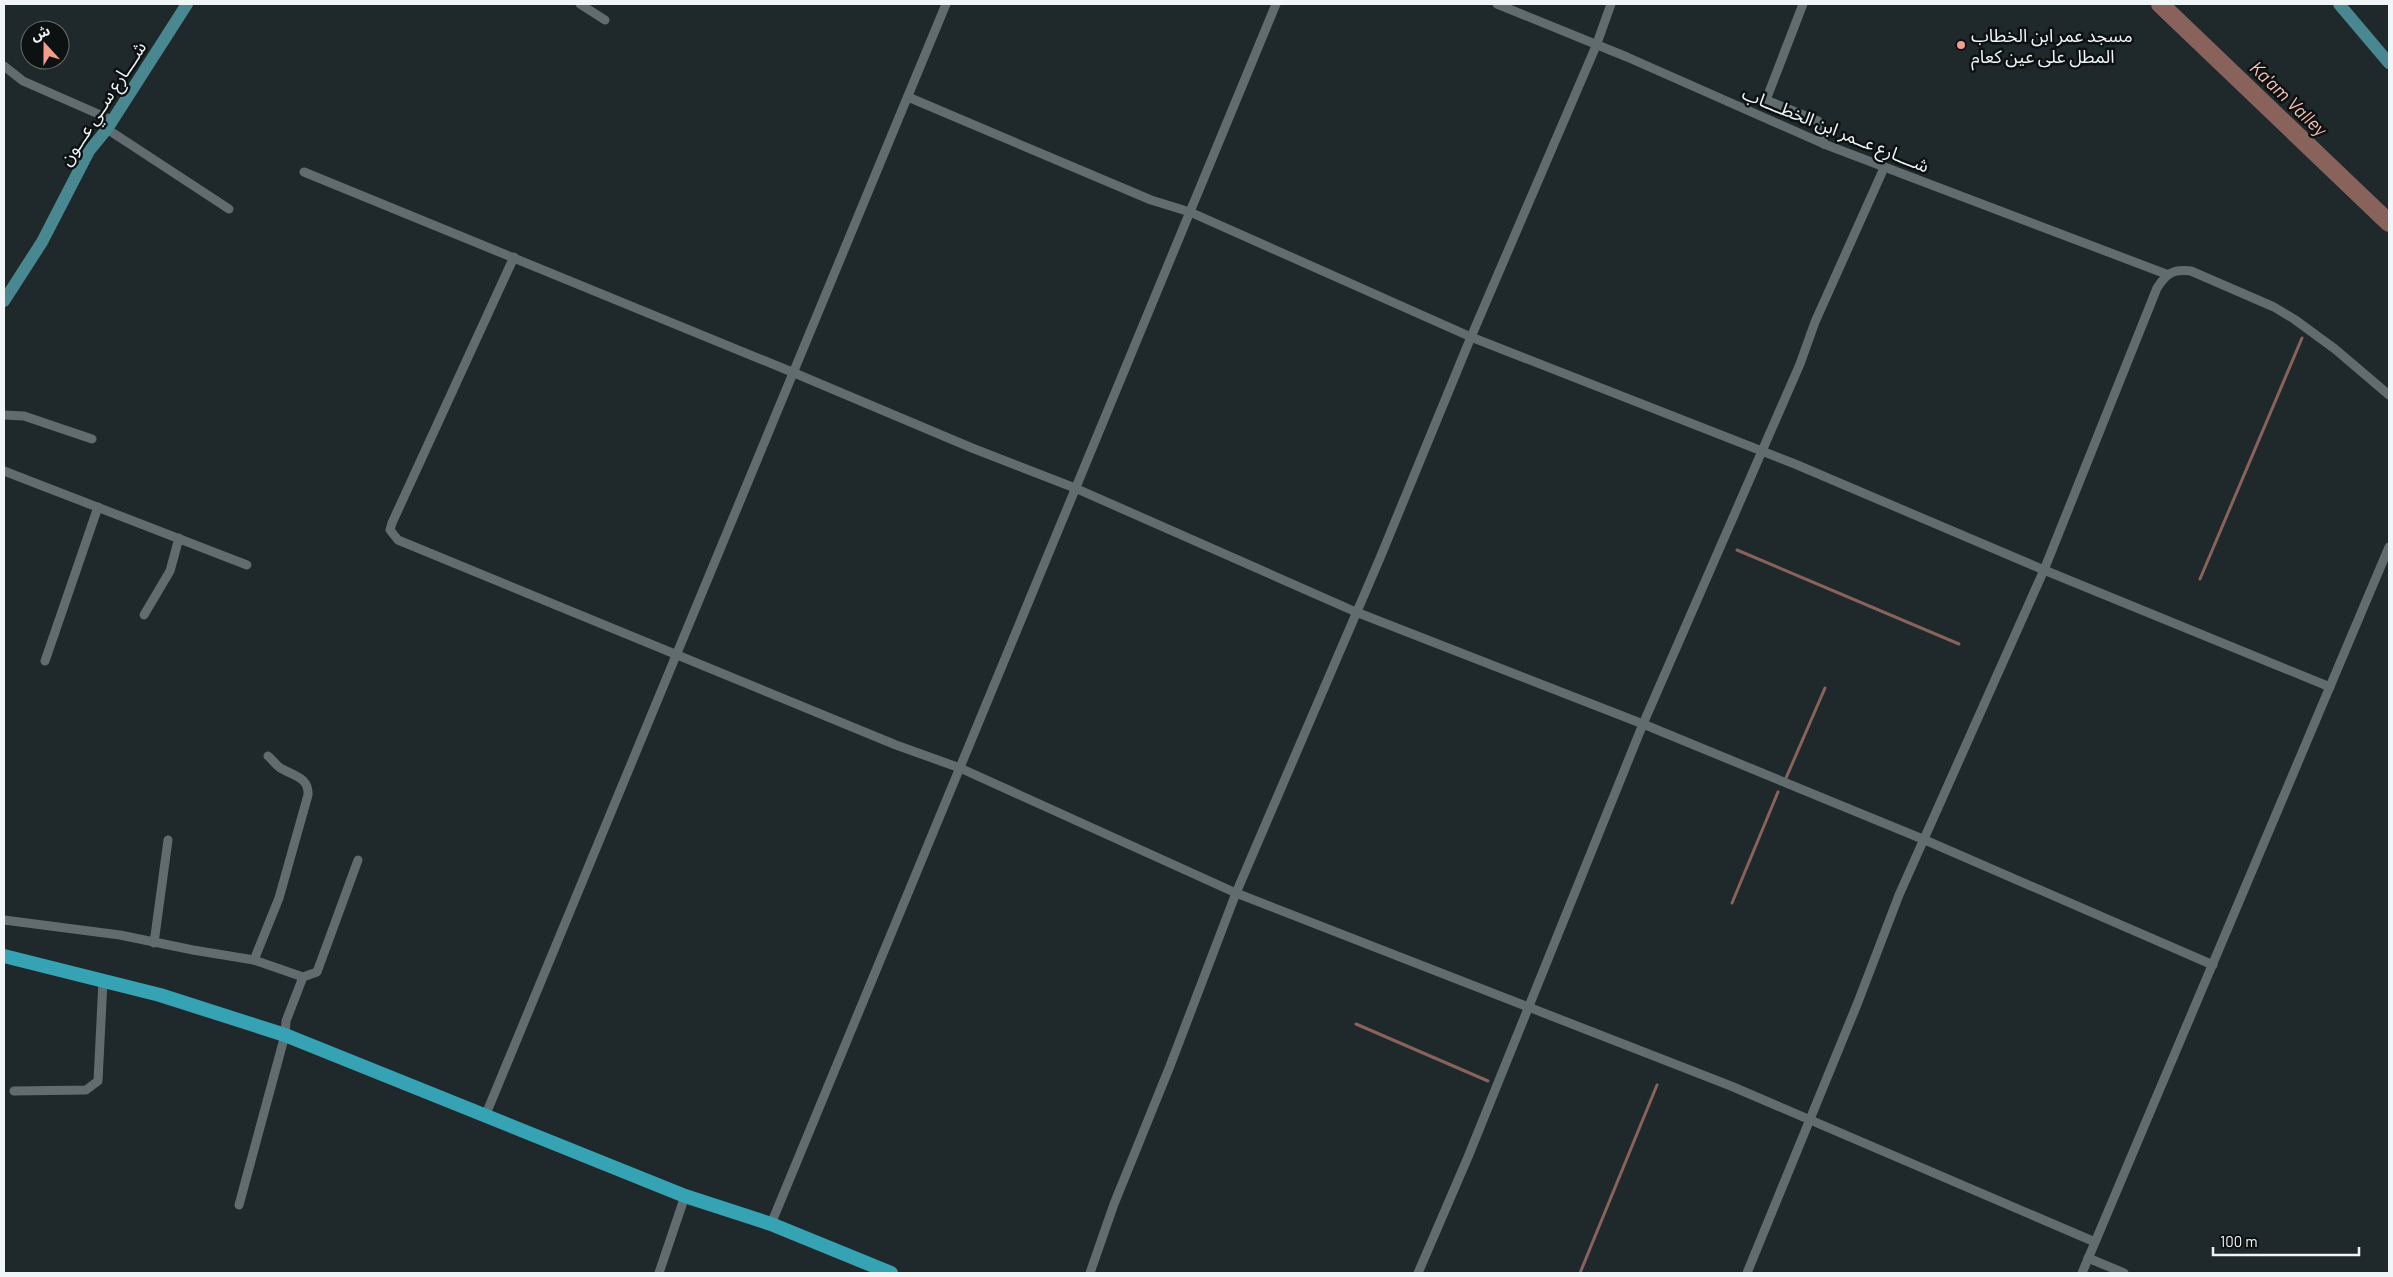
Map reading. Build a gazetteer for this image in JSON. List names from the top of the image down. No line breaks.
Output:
{"streets":{"street":["شــــارع ســي عـــون","شــــارع عــمر ابن الخطــــاب"]},"water":["Ka'am Valley"],"places":["مسجد عمر ابن الخطاب المطل على عين كعام"],"scale_bar":"100 m","north":"top"}
